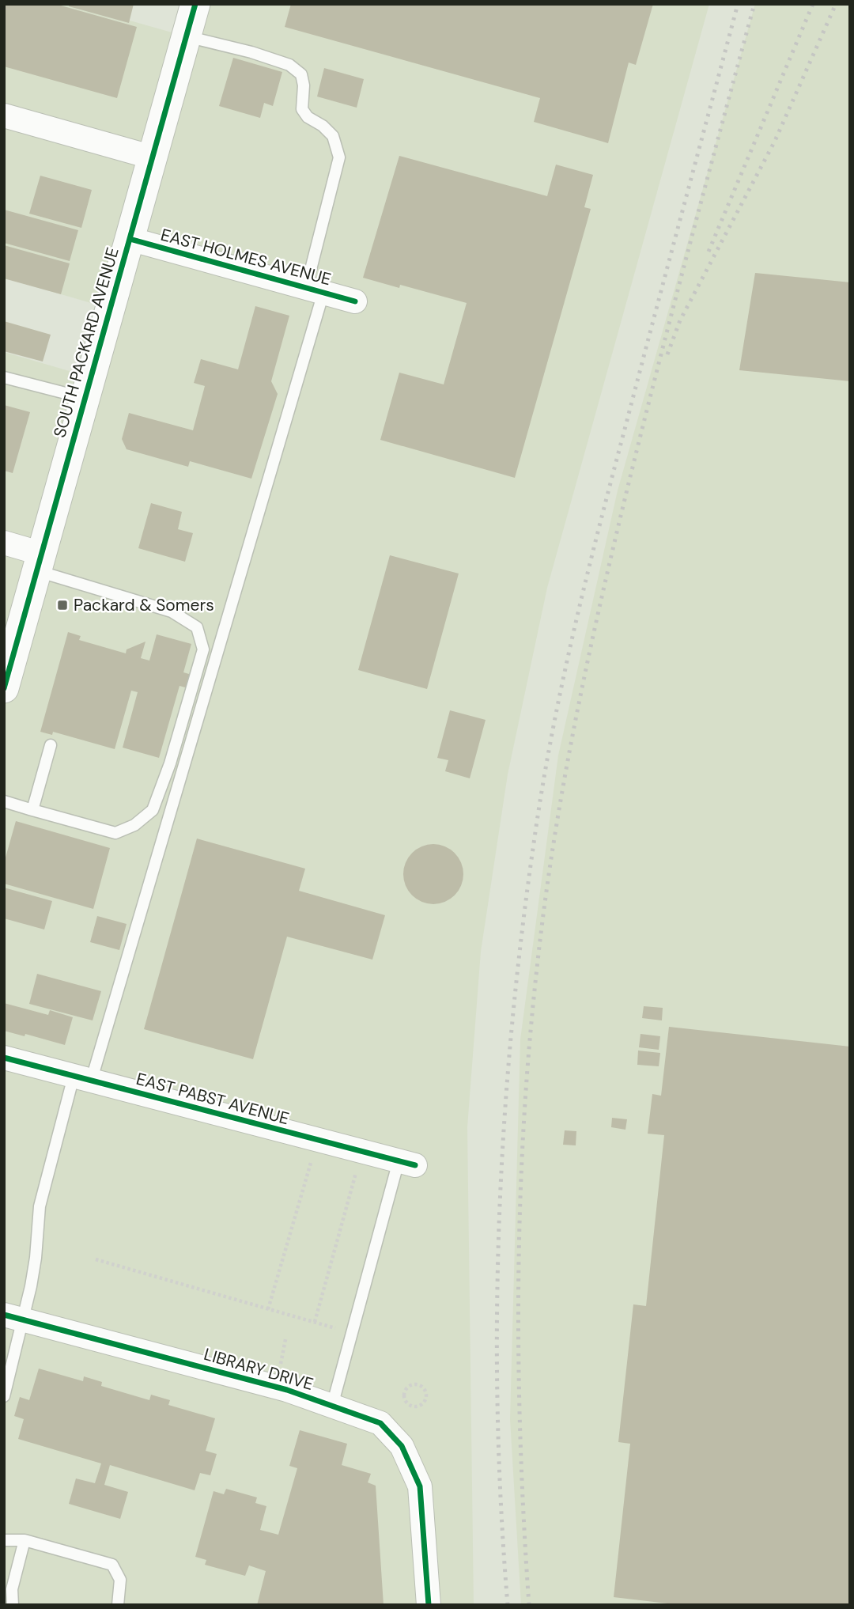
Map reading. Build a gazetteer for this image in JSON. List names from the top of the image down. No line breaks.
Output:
{"streets":{"street":["EAST HOLMES AVENUE","SOUTH PACKARD AVENUE","EAST PABST AVENUE","LIBRARY DRIVE"]},"crossings":[["EAST HOLMES AVENUE","SOUTH PACKARD AVENUE"]],"places":{"transit":["Packard & Somers"]}}
